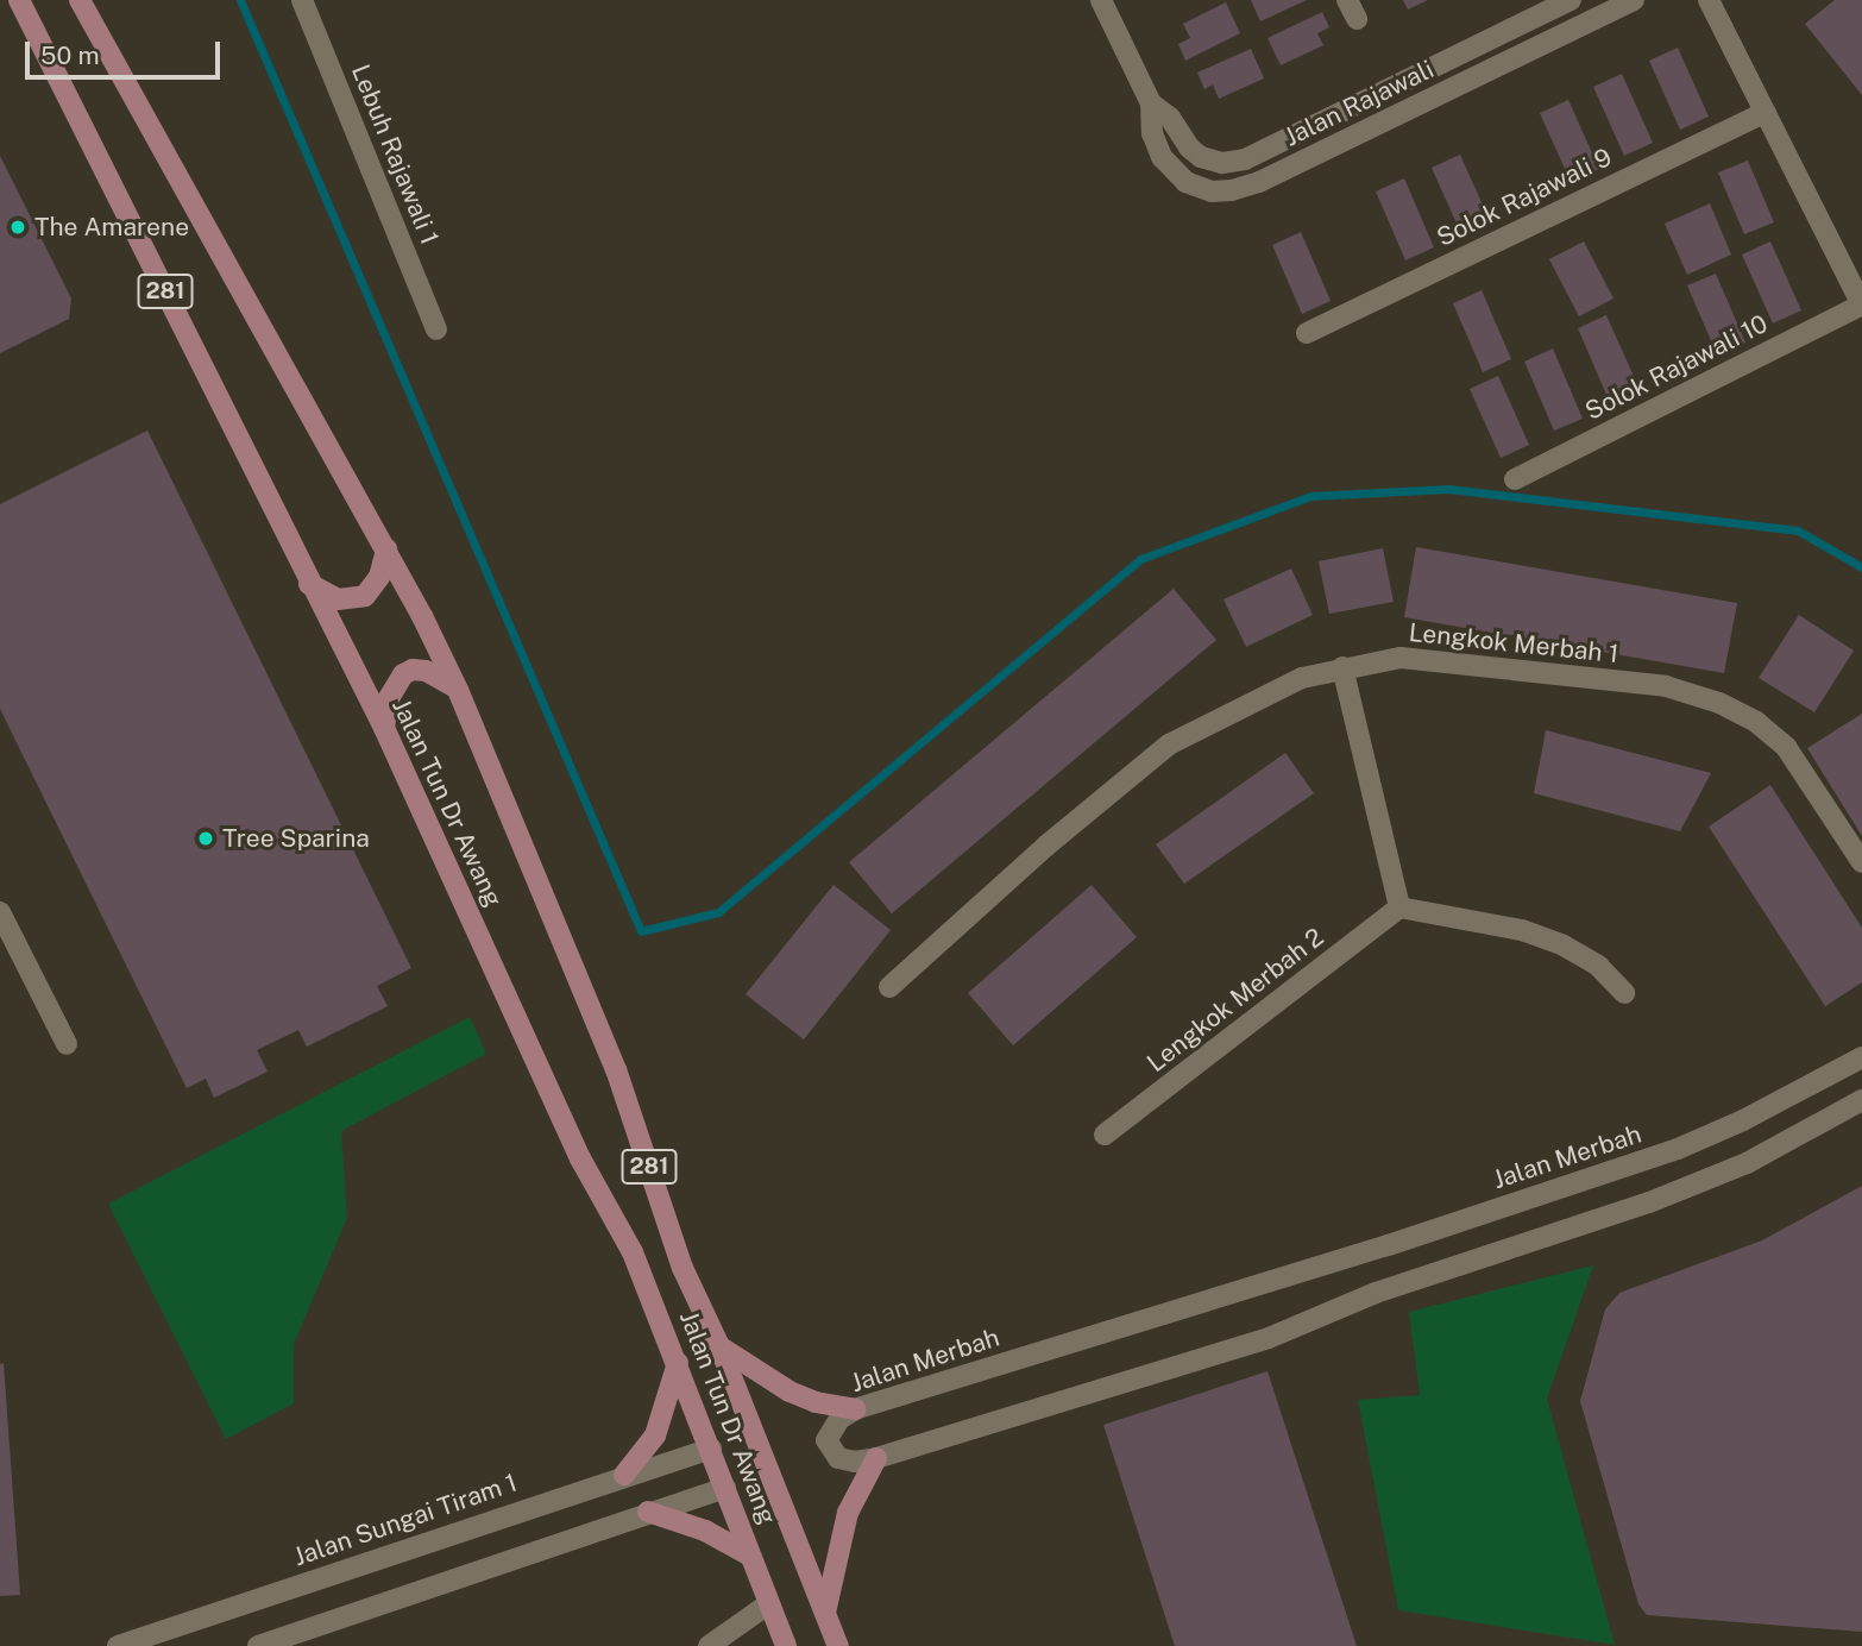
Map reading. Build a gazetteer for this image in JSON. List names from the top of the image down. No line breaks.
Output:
{"streets":{"main road":["281","Jalan Tun Dr Awang"],"street":["Jalan Rajawali","Lebuh Rajawali 1","Solok Rajawali 9","Solok Rajawali 10","Lengkok Merbah 1","Lengkok Merbah 2","Jalan Merbah","Jalan Sungai Tiram 1"]},"crossings":[["Jalan Tun Dr Awang","Jalan Sungai Tiram 1"]],"places":["The Amarene","Tree Sparina"],"scale_bar":"50 m"}
